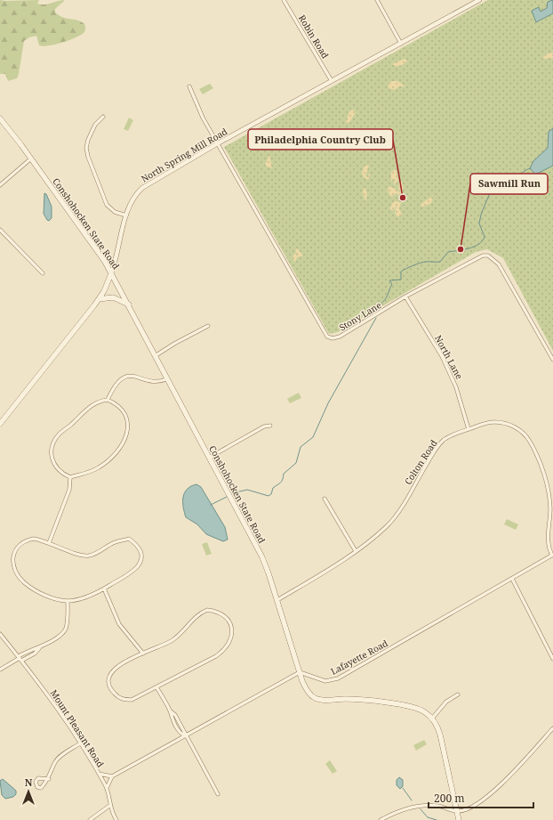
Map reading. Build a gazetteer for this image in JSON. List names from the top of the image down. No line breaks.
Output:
{"streets":{"main road":["North Spring Mill Road","Conshohocken State Road"],"street":["Robin Road","Stony Lane","North Lane","Colton Road","Lafayette Road","Mount Pleasant Road"]},"crossings":[["Robin Road","North Spring Mill Road"],["North Spring Mill Road","Conshohocken State Road"],["North Spring Mill Road","Stony Lane"],["Conshohocken State Road","Colton Road"],["Conshohocken State Road","Lafayette Road"],["Stony Lane","North Lane"],["North Lane","Colton Road"],["Colton Road","Lafayette Road"]],"places":["Philadelphia Country Club","Sawmill Run"],"scale_bar":"200 m","north":"top"}
